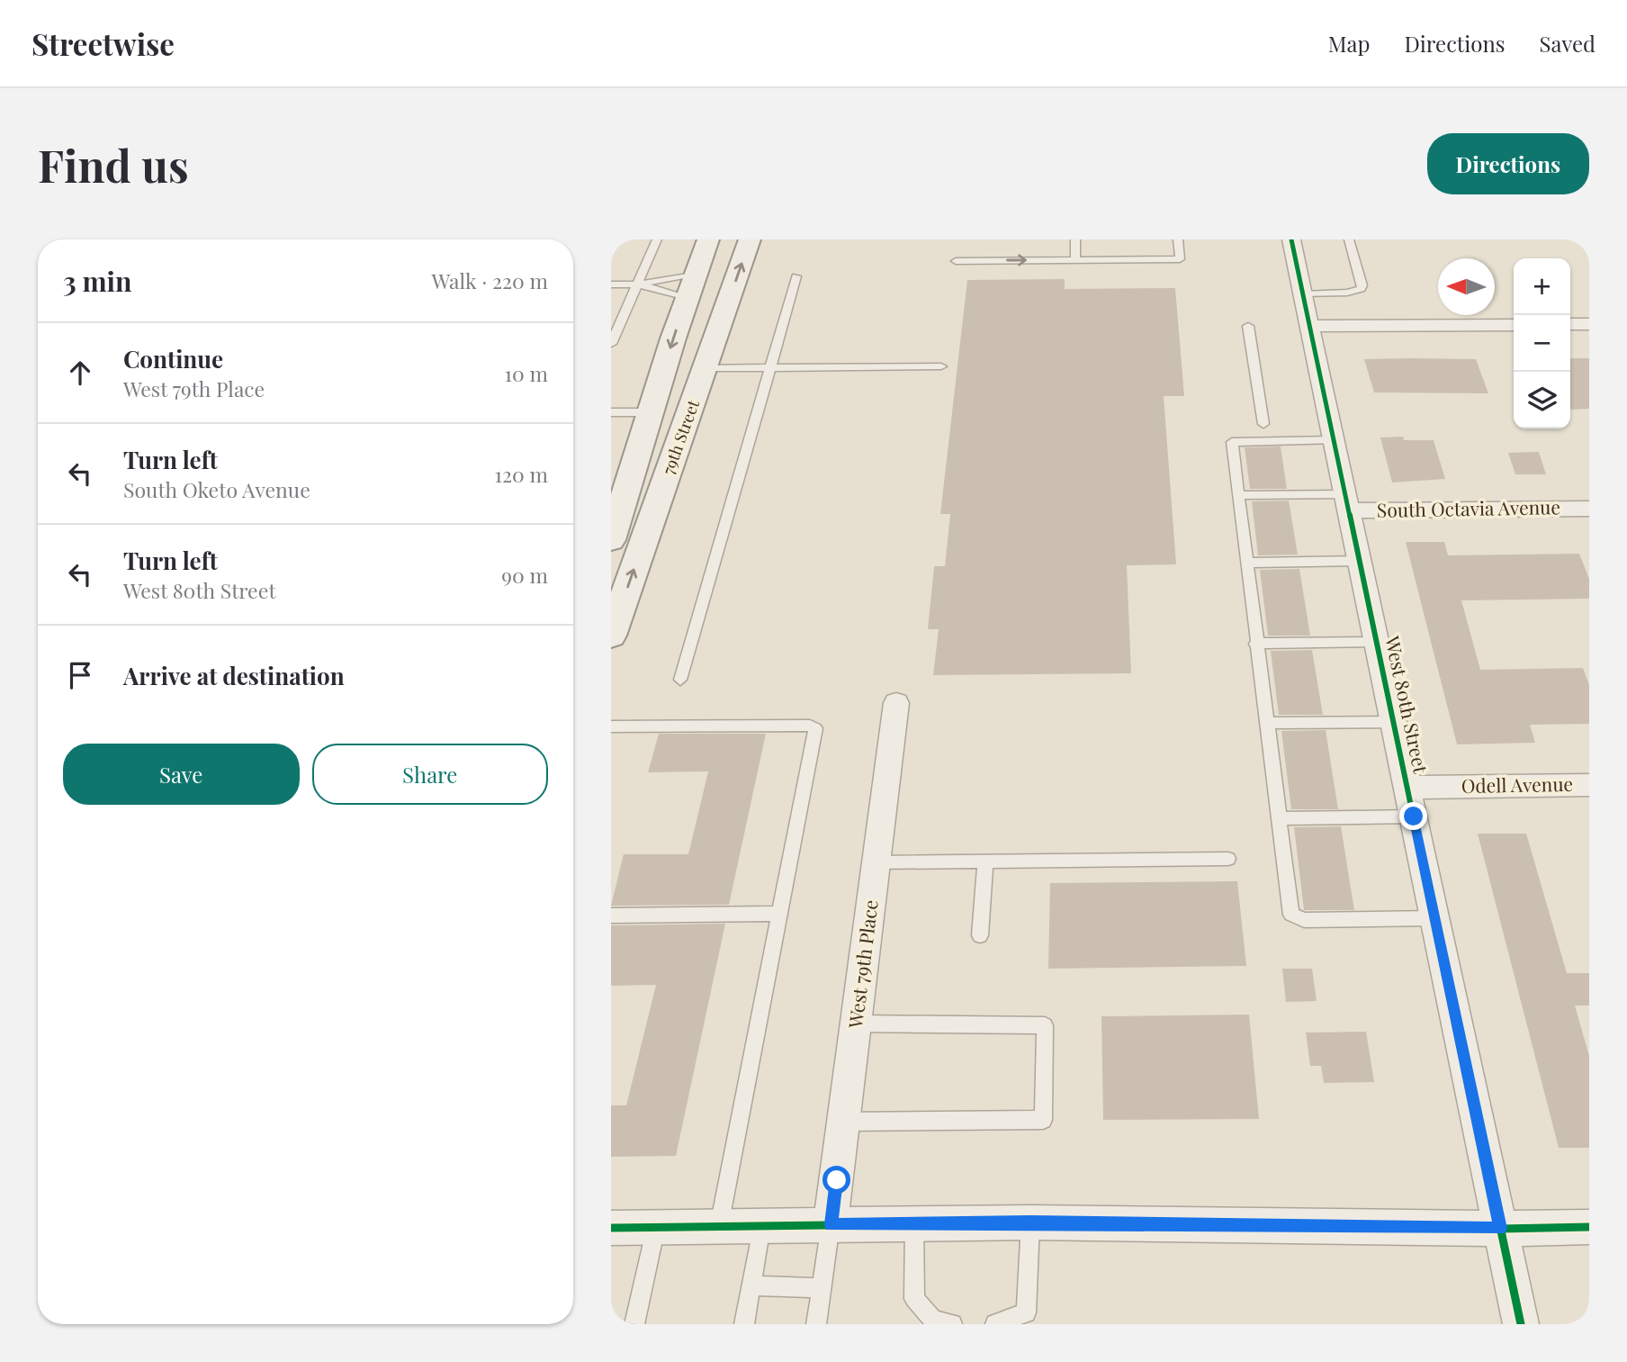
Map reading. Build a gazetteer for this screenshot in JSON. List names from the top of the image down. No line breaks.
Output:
{"streets":{"main road":["79th Street"],"street":["South Octavia Avenue","West 80th Street","Odell Avenue","West 79th Place"]},"crossings":[["South Octavia Avenue","West 80th Street"],["West 80th Street","Odell Avenue"]],"north":"left","page":{"header":"Streetwise","nav":["Map","Directions","Saved"],"buttons":["Directions",["Save","Share"]],"title":"Find us","heading":["3 min","Walk · 220 m"],"map_buttons":["+","−"],"list":[["Continue","West 79th Place","10 m"],["Turn left","South Oketo Avenue","120 m"],["Turn left","West 80th Street","90 m"],"Arrive at destination"]}}
